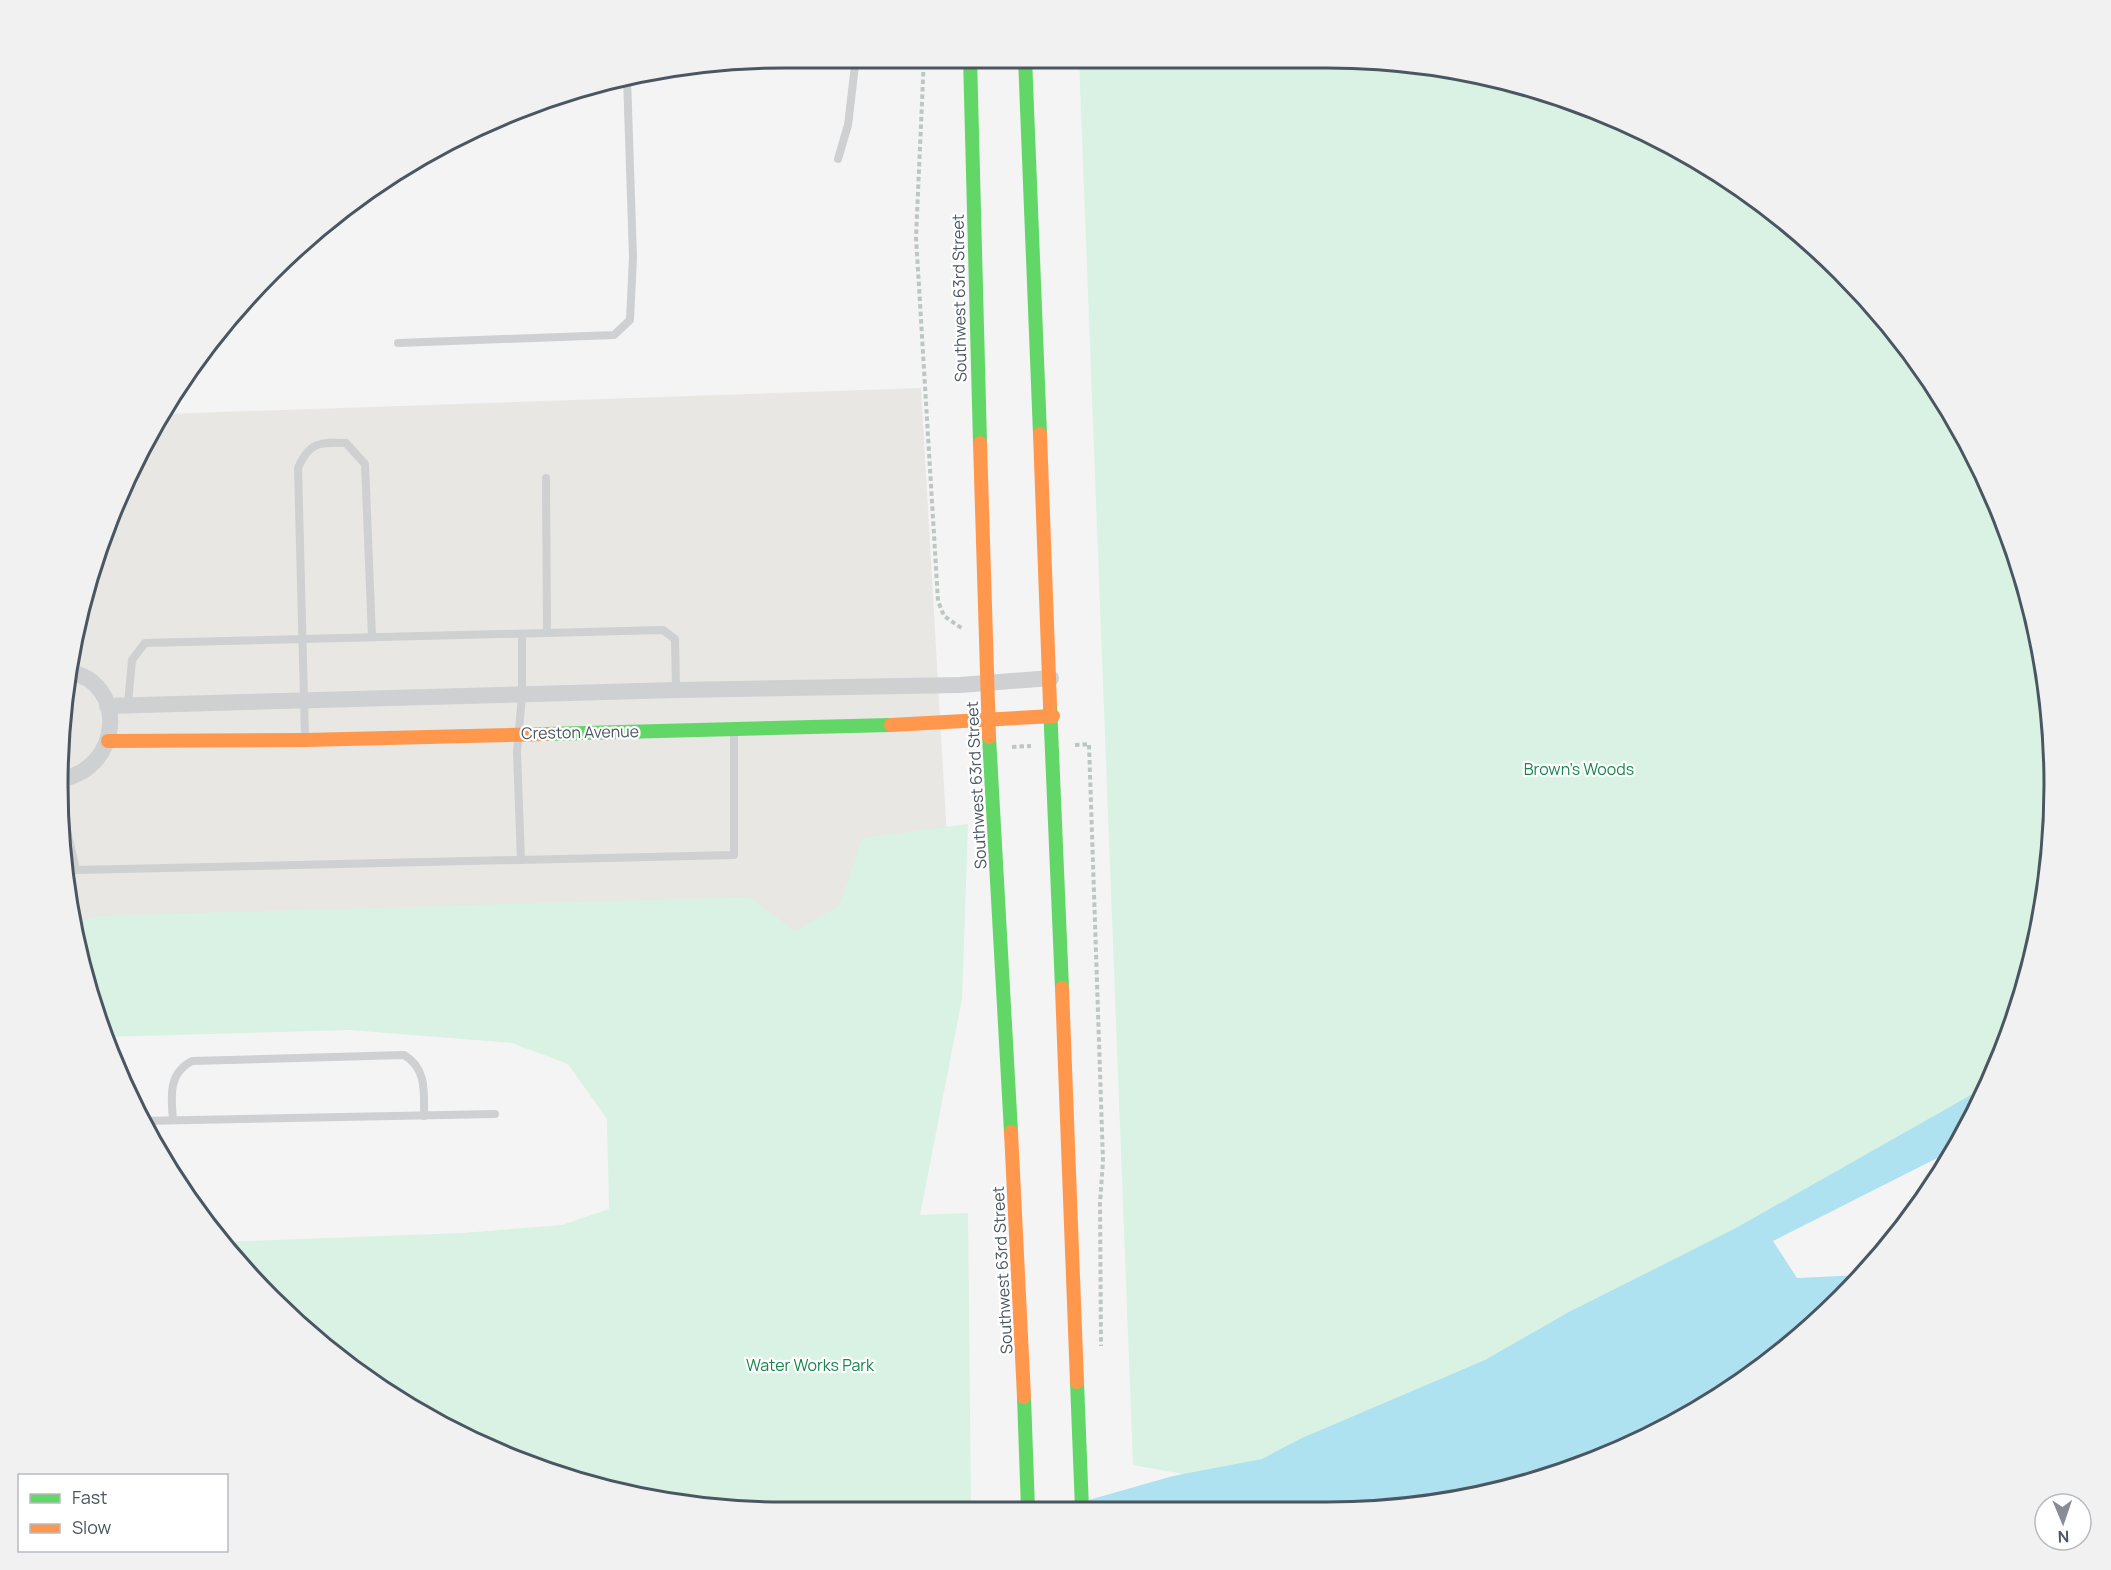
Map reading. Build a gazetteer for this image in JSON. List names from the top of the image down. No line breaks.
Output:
{"streets":{"main road":["Southwest 63rd Street","Creston Avenue"]},"crossings":[["Southwest 63rd Street","Creston Avenue"]],"parks":["Brown's Woods","Water Works Park"],"legend":["Fast","Slow"],"north":"bottom"}
